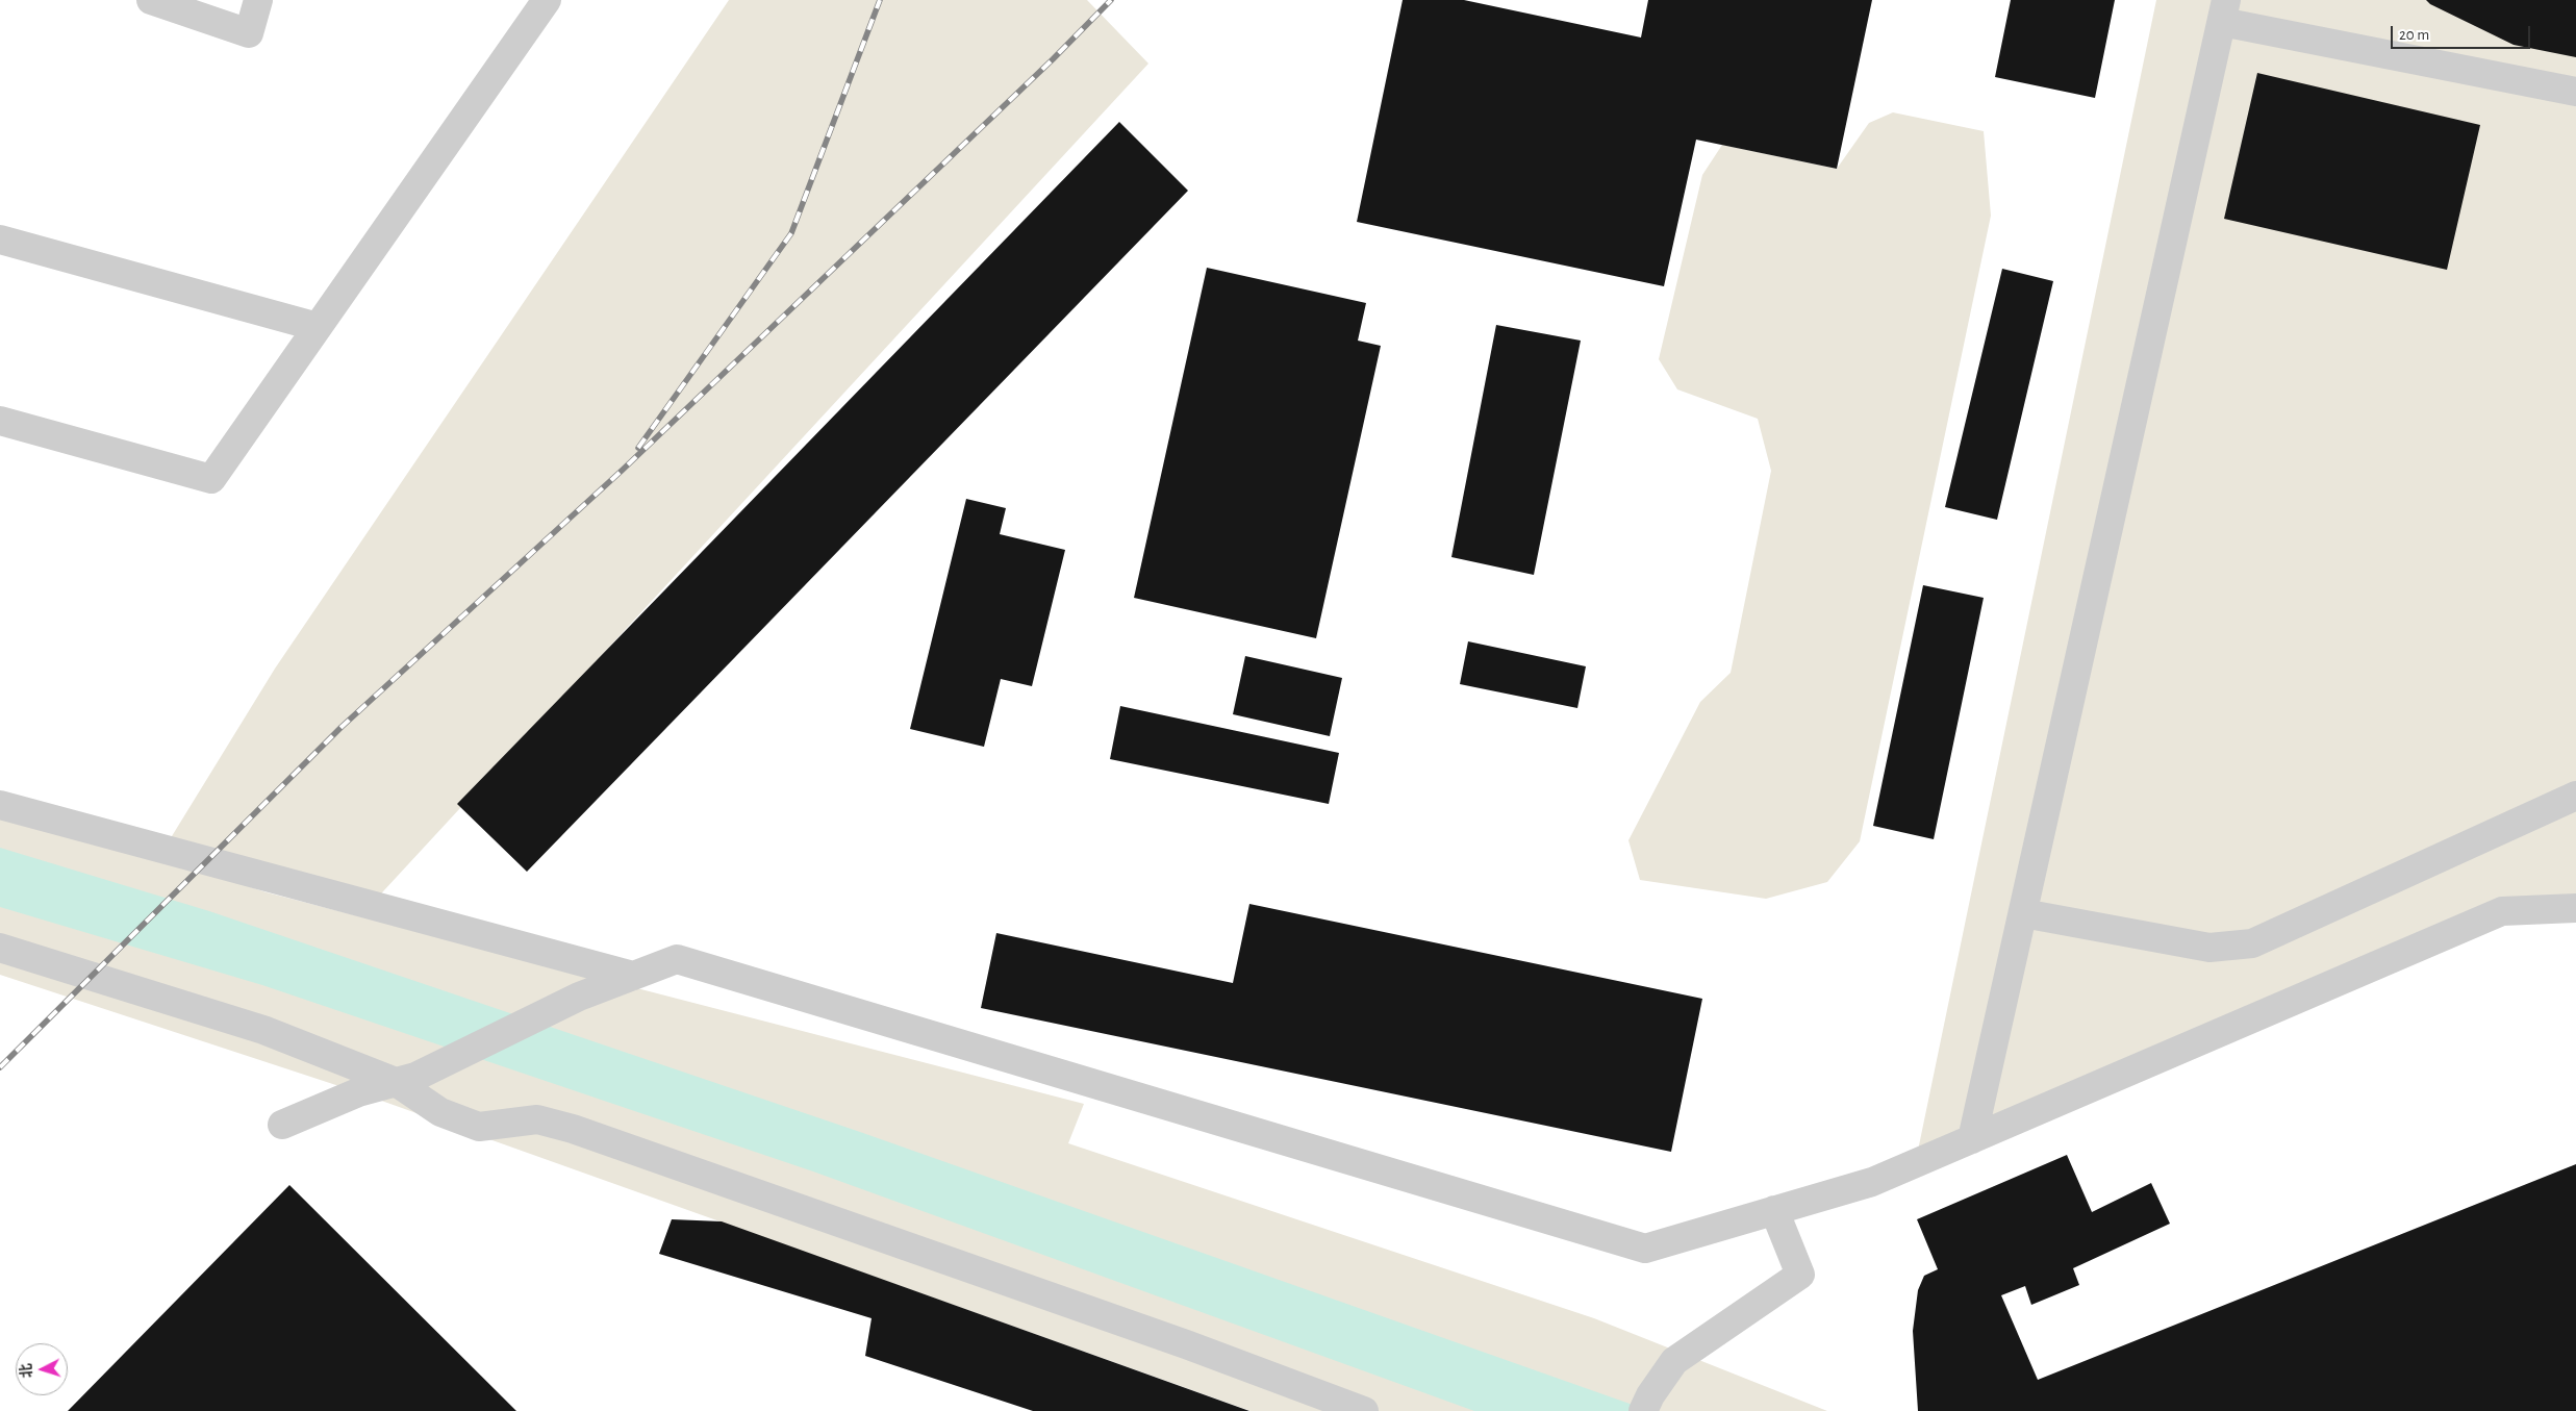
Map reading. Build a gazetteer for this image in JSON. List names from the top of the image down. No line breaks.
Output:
{"scale_bar":"20 m","north":"left"}
